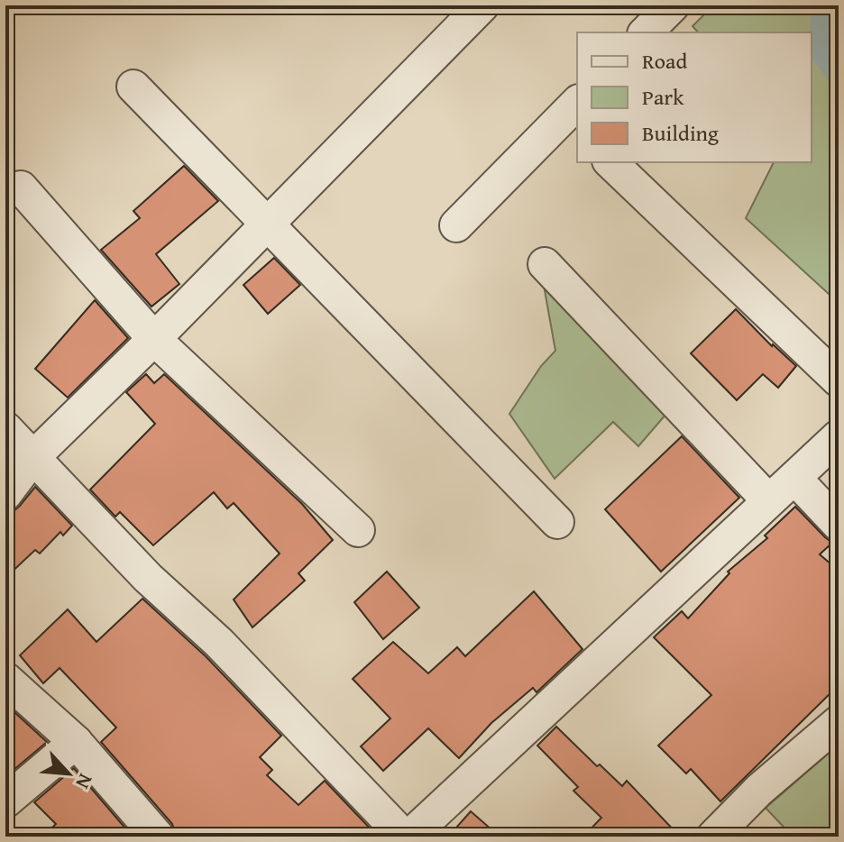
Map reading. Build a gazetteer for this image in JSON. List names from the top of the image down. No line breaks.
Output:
{"legend":["Road","Park","Building"],"north":"bottom right"}
